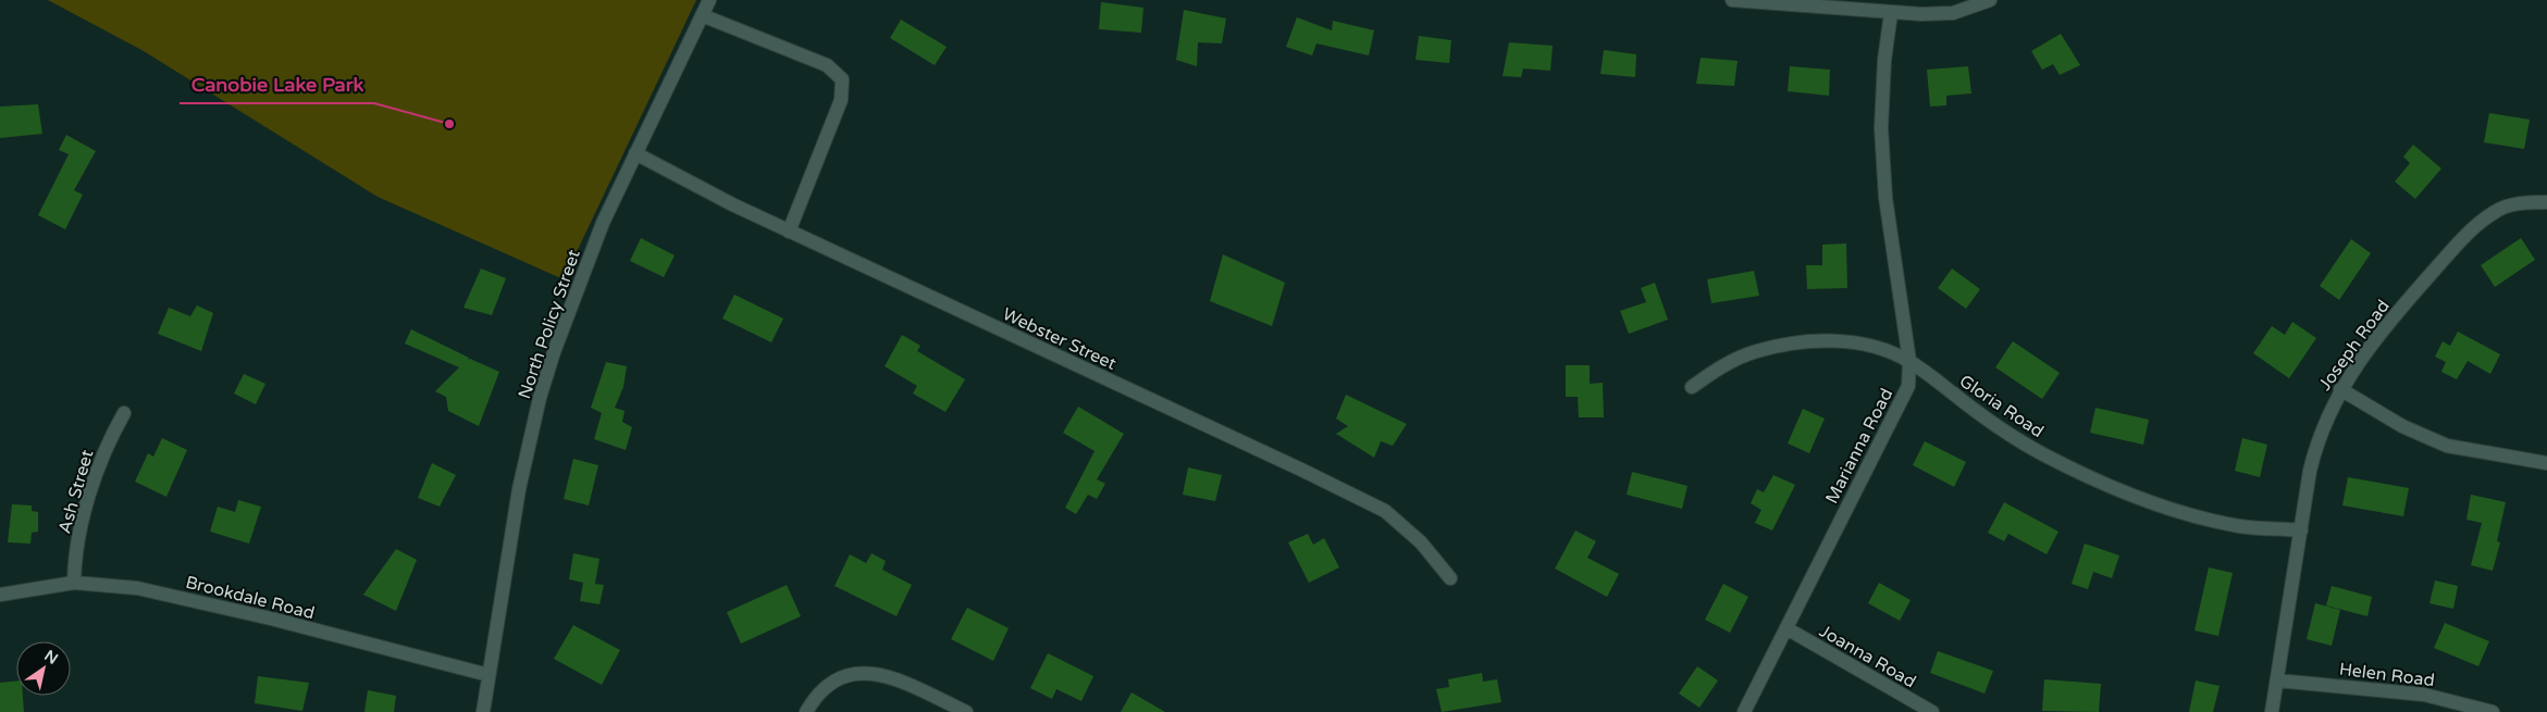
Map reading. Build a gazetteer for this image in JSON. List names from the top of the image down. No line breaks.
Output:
{"streets":{"street":["North Policy Street","Webster Street","Joseph Road","Gloria Road","Marianna Road","Ash Street","Brookdale Road","Joanna Road","Helen Road"]},"crossings":[["North Policy Street","Webster Street"],["North Policy Street","Brookdale Road"],["Joseph Road","Gloria Road"],["Joseph Road","Helen Road"],["Gloria Road","Marianna Road"],["Marianna Road","Joanna Road"],["Ash Street","Brookdale Road"]],"places":["Canobie Lake Park"],"north":"top right"}
